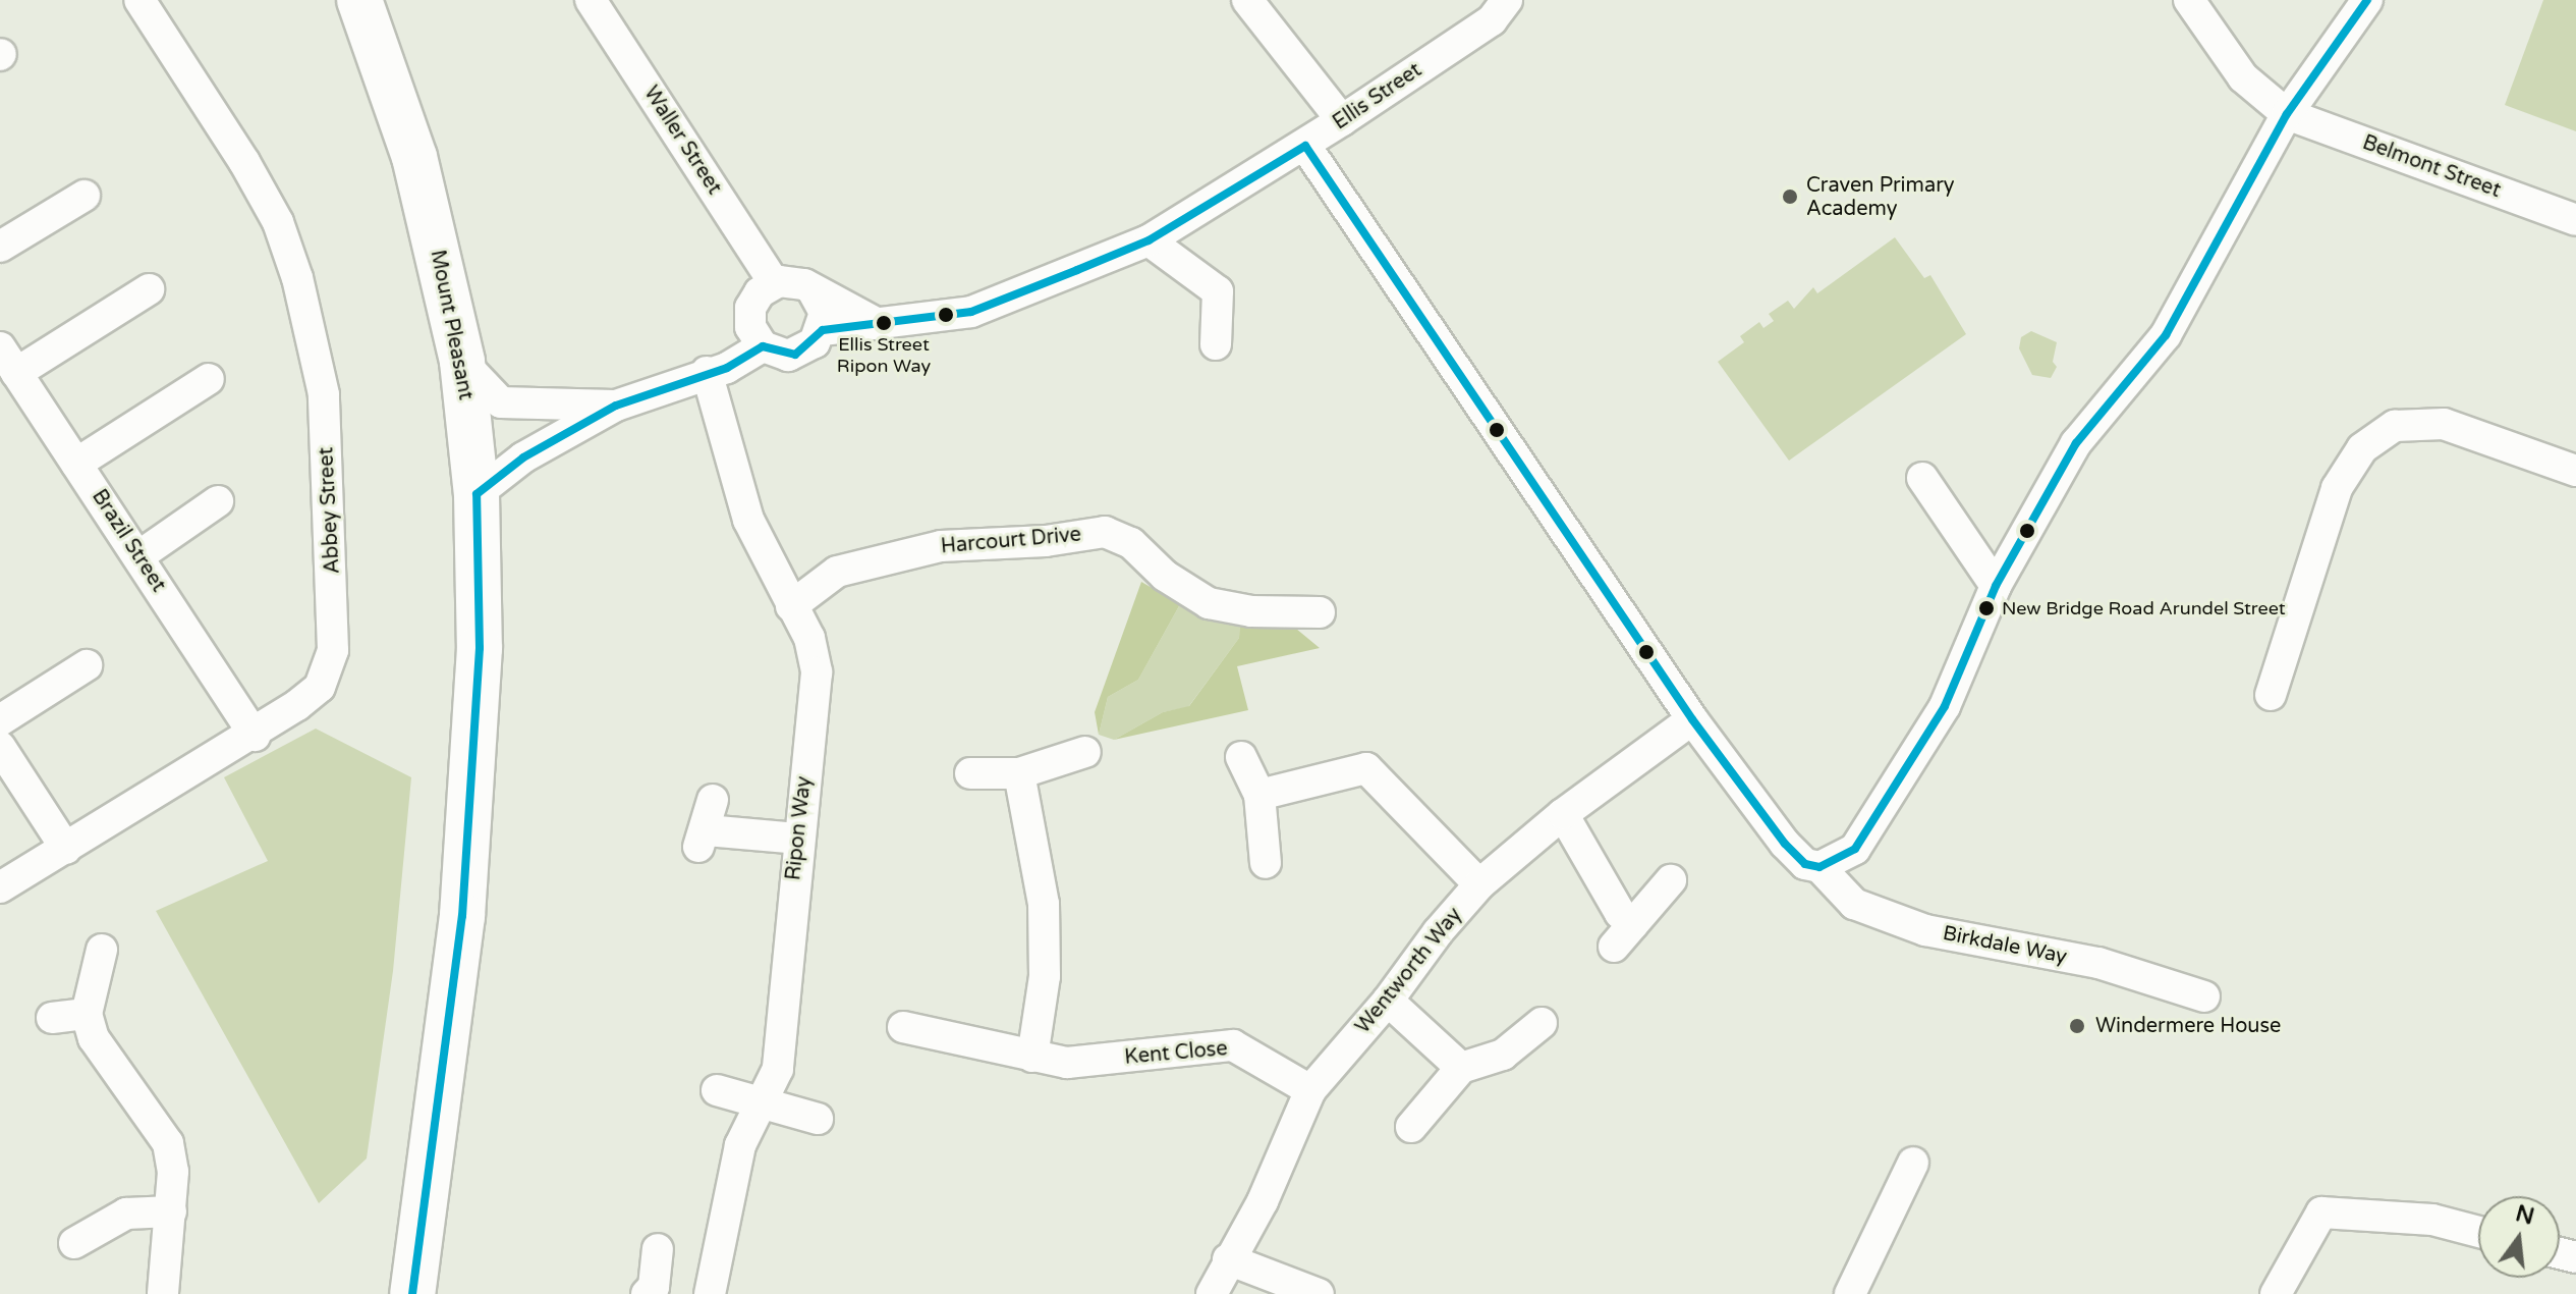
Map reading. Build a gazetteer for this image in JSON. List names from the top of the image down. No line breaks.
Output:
{"streets":{"highway":["Mount Pleasant"],"street":["Ellis Street","Waller Street","Belmont Street","Abbey Street","Brazil Street","Harcourt Drive","Ripon Way","Birkdale Way","Wentworth Way","Kent Close"]},"crossings":[["Ellis Street","Waller Street"],["Ellis Street","Birkdale Way"],["Abbey Street","Brazil Street"],["Harcourt Drive","Ripon Way"],["Birkdale Way","Wentworth Way"],["Wentworth Way","Kent Close"]],"places":["Craven Primary Academy","Ellis Street Ripon Way","New Bridge Road Arundel Street","Windermere House"],"north":"top"}
